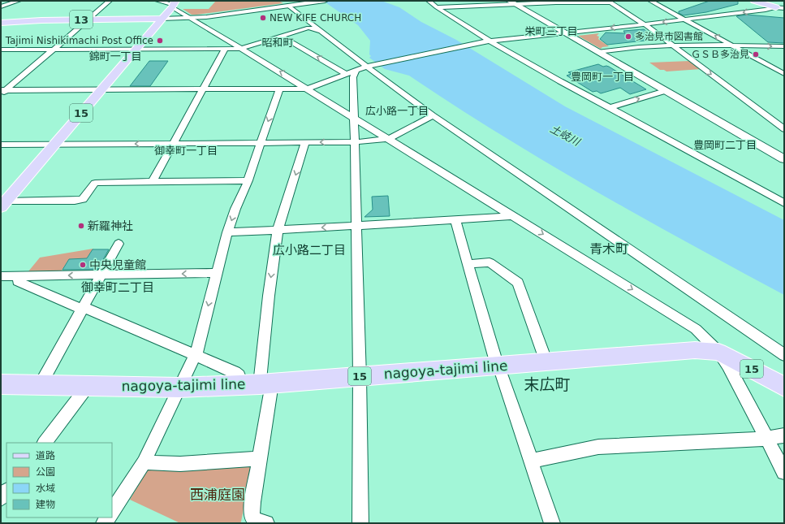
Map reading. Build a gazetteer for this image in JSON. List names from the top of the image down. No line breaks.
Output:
{"streets":{"main road":["13","15","nagoya-tajimi line"]},"crossings":[["13","15"]],"districts":["栄町三丁目","昭和町","錦町一丁目","豊岡町一丁目","広小路一丁目","豊岡町二丁目","御幸町一丁目","青木町","広小路二丁目","御幸町二丁目","末広町"],"water":["土岐川"],"parks":["西浦庭園"],"places":["NEW KIFE CHURCH","多治見市図書館","Tajimi Nishikimachi Post Office","ＧＳＢ多治見","新羅神社","中央児童館"],"legend":["道路","公園","水域","建物"]}
